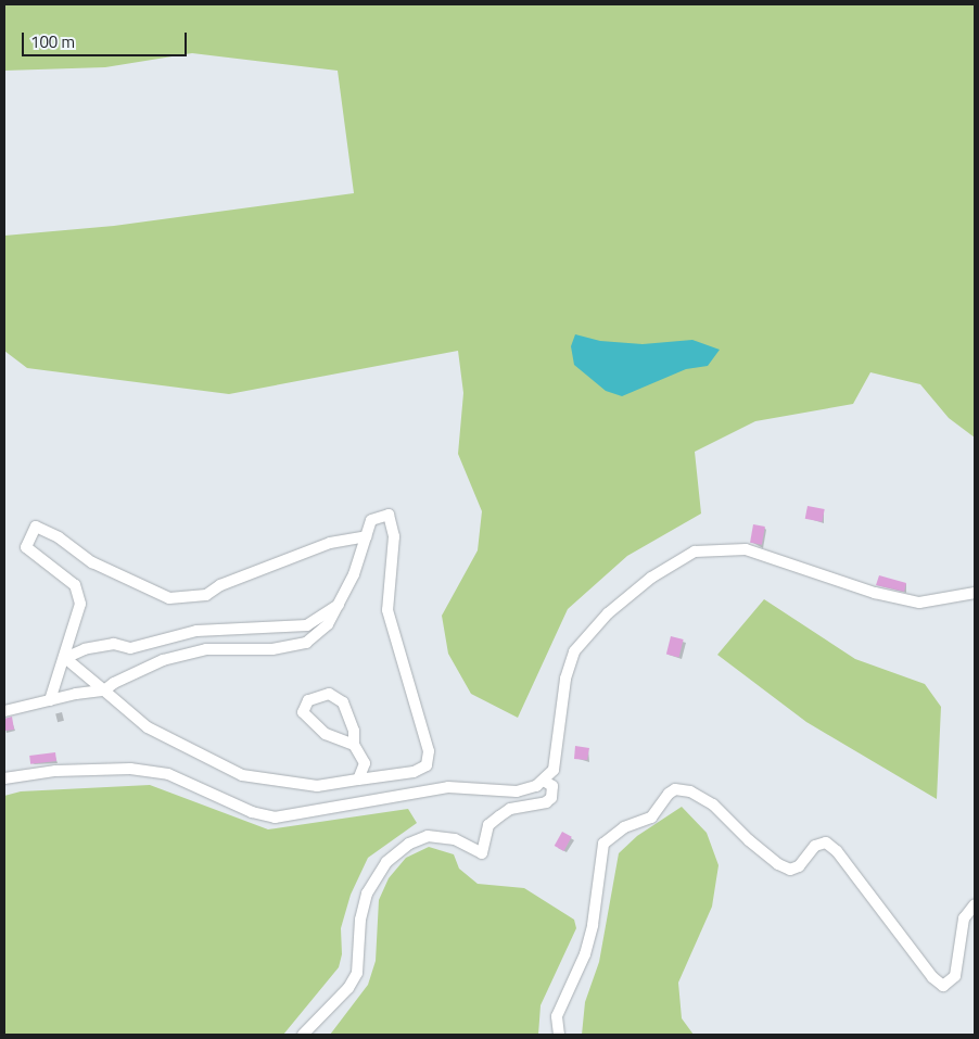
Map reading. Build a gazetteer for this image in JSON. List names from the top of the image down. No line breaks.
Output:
{"scale_bar":"100 m"}
